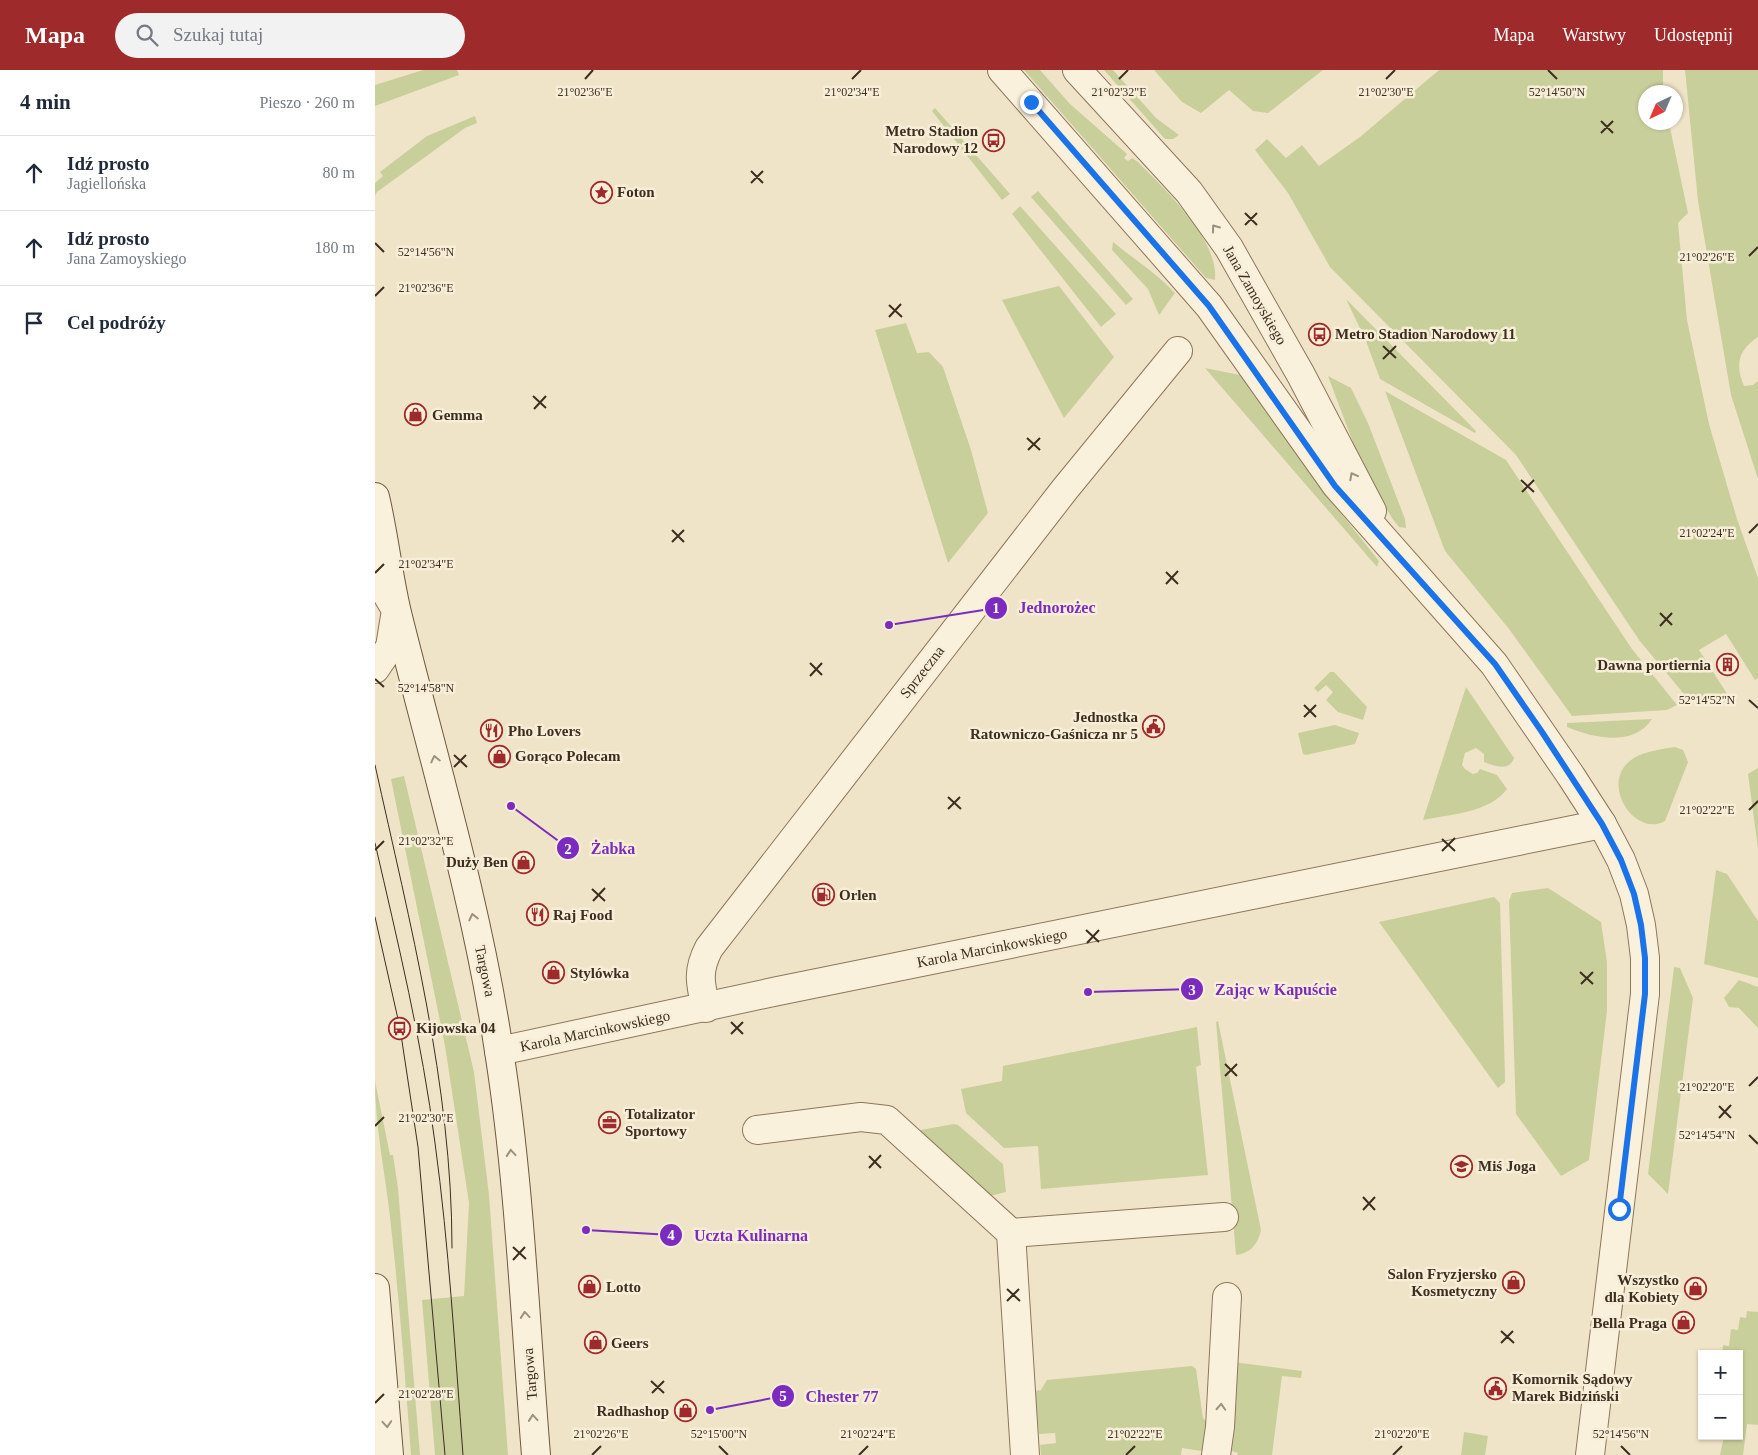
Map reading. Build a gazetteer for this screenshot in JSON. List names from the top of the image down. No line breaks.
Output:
{"streets":{"street":["Jana Zamoyskiego","Sprzeczna","Karola Marcinkowskiego","Targowa"]},"crossings":[["Jana Zamoyskiego","Karola Marcinkowskiego"],["Sprzeczna","Karola Marcinkowskiego"],["Karola Marcinkowskiego","Targowa"]],"one_way":["Targowa"],"places":{"bus stop":["Metro Stadion Narodowy 12","Metro Stadion Narodowy 11","Kijowska 04"],"place":["Foton"],"shop":["Gemma","Gorąco Polecam","Duży Ben","Stylówka","Salon Fryzjersko Kosmetyczny","Lotto","Wszystko dla Kobiety","Bella Praga","Geers","Radhashop"],"other":["Jednorożec","Żabka","Zając w Kapuście","Uczta Kulinarna","Chester 77"],"building":["Dawna portiernia"],"public building":["Jednostka Ratowniczo-Gaśnicza nr 5","Komornik Sądowy Marek Bidziński"],"restaurant":["Pho Lovers","Raj Food"],"fuel station":["Orlen"],"office":["Totalizator Sportowy"],"school or university":["Miś Joga"]},"north":"bottom left","page":{"header":"Mapa","search":"Szukaj tutaj","nav":["Mapa","Warstwy","Udostępnij"],"heading":["4 min","Pieszo · 260 m"],"list":[["Idź prosto","Jagiellońska","80 m"],["Idź prosto","Jana Zamoyskiego","180 m"],"Cel podróży"],"map_buttons":["+","−"]},"coordinates":["52°14'50\"N","21°02'34\"E","21°02'36\"E","21°02'32\"E","21°02'30\"E","52°14'56\"N","21°02'26\"E","21°02'24\"E","52°14'58\"N","52°14'52\"N","21°02'22\"E","21°02'20\"E","52°14'54\"N","21°02'28\"E","52°15'00\"N"]}
